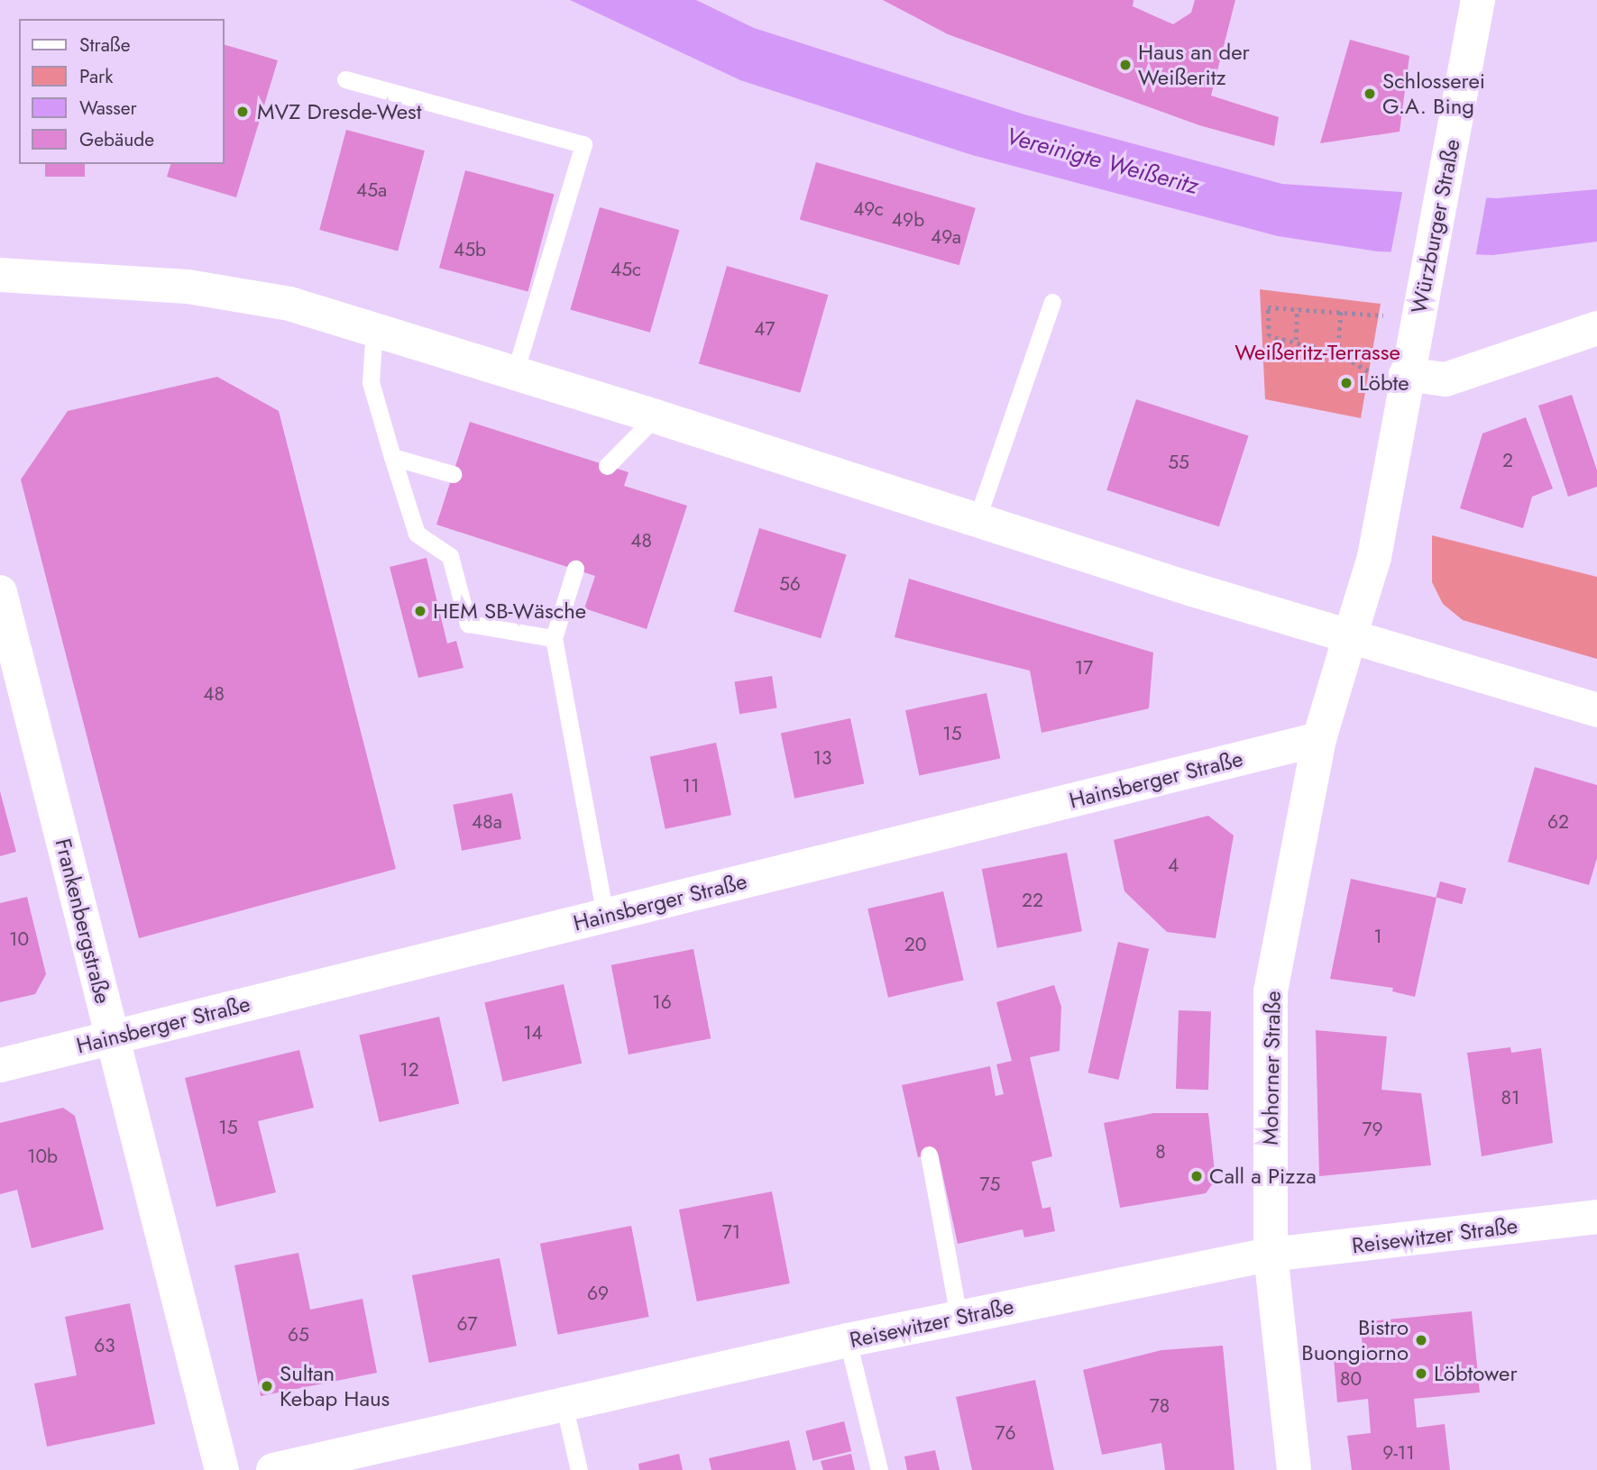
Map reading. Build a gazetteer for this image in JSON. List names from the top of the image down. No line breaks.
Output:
{"streets":{"street":["Würzburger Straße","Hainsberger Straße","Frankenbergstraße","Mohorner Straße","Reisewitzer Straße"]},"crossings":[["Würzburger Straße","Mohorner Straße"],["Hainsberger Straße","Frankenbergstraße"],["Hainsberger Straße","Mohorner Straße"],["Mohorner Straße","Reisewitzer Straße"]],"water":["Vereinigte Weißeritz"],"parks":["Weißeritz-Terrasse"],"places":["Haus an der Weißeritz","Schlosserei G.A. Bing","MVZ Dresde-West","Löbte","HEM SB-Wäsche","Call a Pizza","Bistro Buongiorno","Löbtower","Sultan Kebap Haus"],"house_numbers":["45a","49c","49b","49a","45b","45c","47","2","55","48","56","17","48","15","13","11","48a","62","4","22","1","10","20","16","14","12","81","15","79","8","10b","75","71","69","67","65","63","80","78","76","9-11"],"legend":["Straße","Park","Wasser","Gebäude"]}
